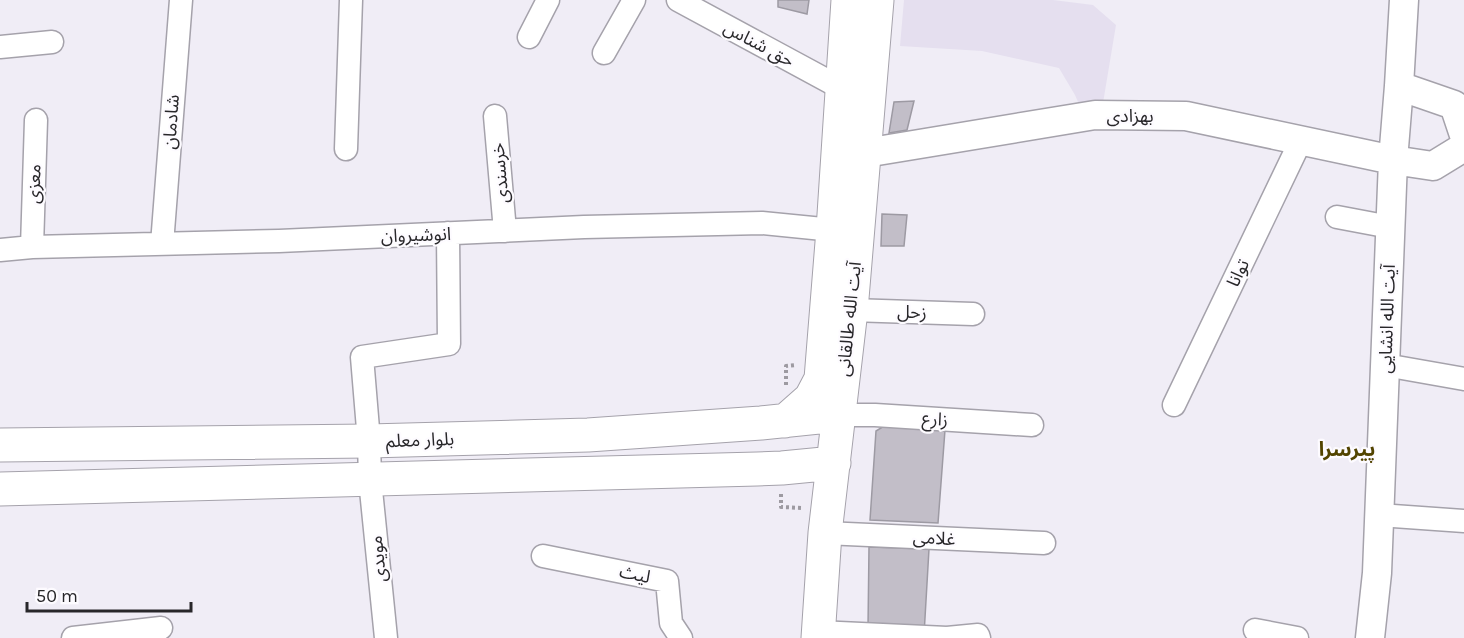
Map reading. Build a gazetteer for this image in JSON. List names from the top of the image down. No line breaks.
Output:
{"streets":{"main road":["آیت الله طالقانی","بلوار معلم"],"street":["حق شناس","بهزادی","شادمان","خرسندی","معزی","انوشیروان","توانا","زحل","آیت الله انشایی","زارع","غلامی","مویدی","لیث"]},"crossings":[["حق شناس","آیت الله طالقانی"],["بهزادی","توانا"],["بهزادی","آیت الله طالقانی"],["بهزادی","آیت الله انشایی"],["شادمان","انوشیروان"],["خرسندی","انوشیروان"],["معزی","انوشیروان"],["انوشیروان","آیت الله طالقانی"],["انوشیروان","مویدی"],["زحل","آیت الله طالقانی"],["آیت الله طالقانی","زارع"],["آیت الله طالقانی","بلوار معلم"],["آیت الله طالقانی","غلامی"],["زارع","بلوار معلم"],["بلوار معلم","مویدی"]],"districts":["پیرسرا"],"scale_bar":"50 m"}
